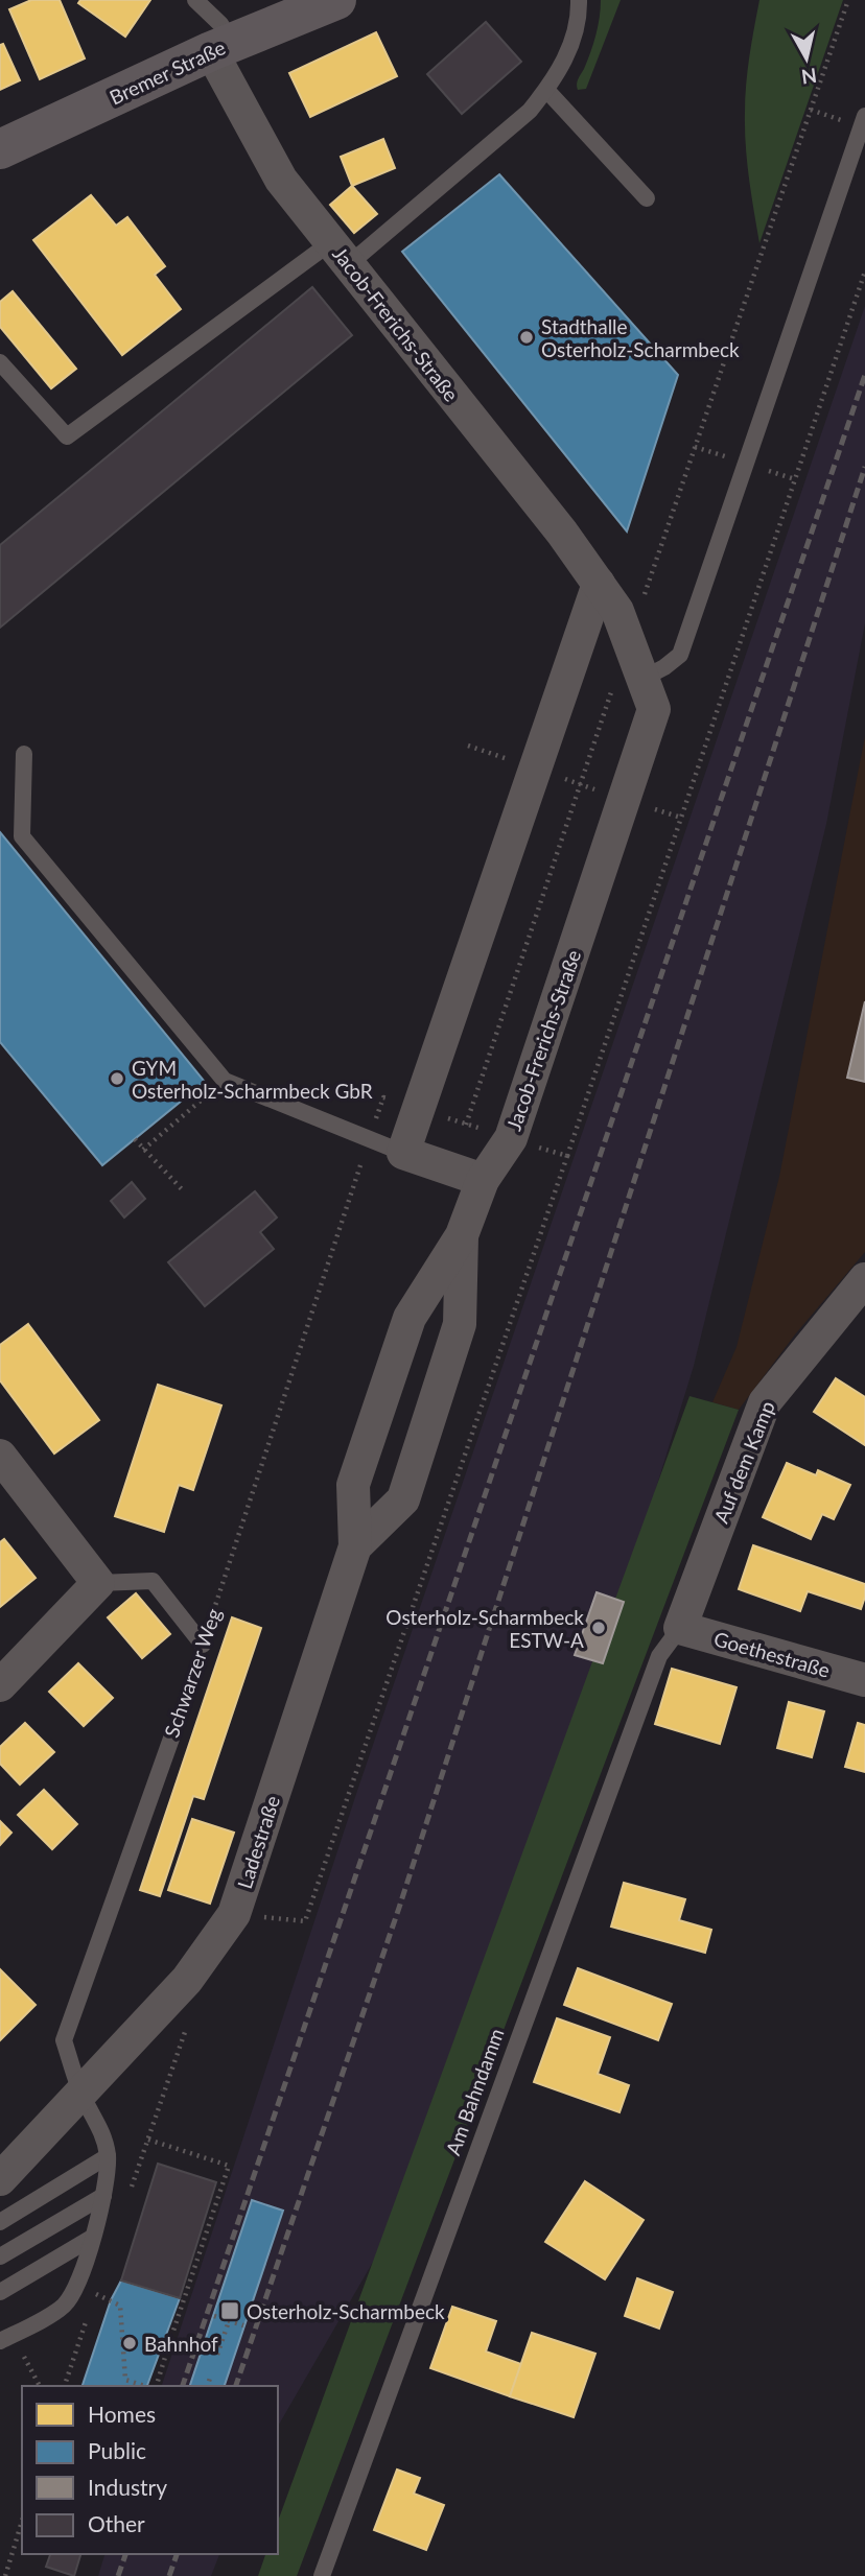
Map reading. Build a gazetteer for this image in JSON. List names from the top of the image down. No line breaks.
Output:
{"streets":{"street":["Bremer Straße","Jacob-Frerichs-Straße","Auf dem Kamp","Goethestraße","Ladestraße"],"lane":["Schwarzer Weg","Am Bahndamm"]},"crossings":[["Bremer Straße","Jacob-Frerichs-Straße"],["Jacob-Frerichs-Straße","Ladestraße"],["Auf dem Kamp","Goethestraße"],["Auf dem Kamp","Am Bahndamm"],["Goethestraße","Am Bahndamm"],["Schwarzer Weg","Ladestraße"]],"places":{"other":["Stadthalle Osterholz-Scharmbeck","GYM Osterholz-Scharmbeck GbR","Osterholz-Scharmbeck ESTW-A","Bahnhof"],"transit":["Osterholz-Scharmbeck"]},"legend":["Homes","Public","Industry","Other"],"north":"bottom"}
